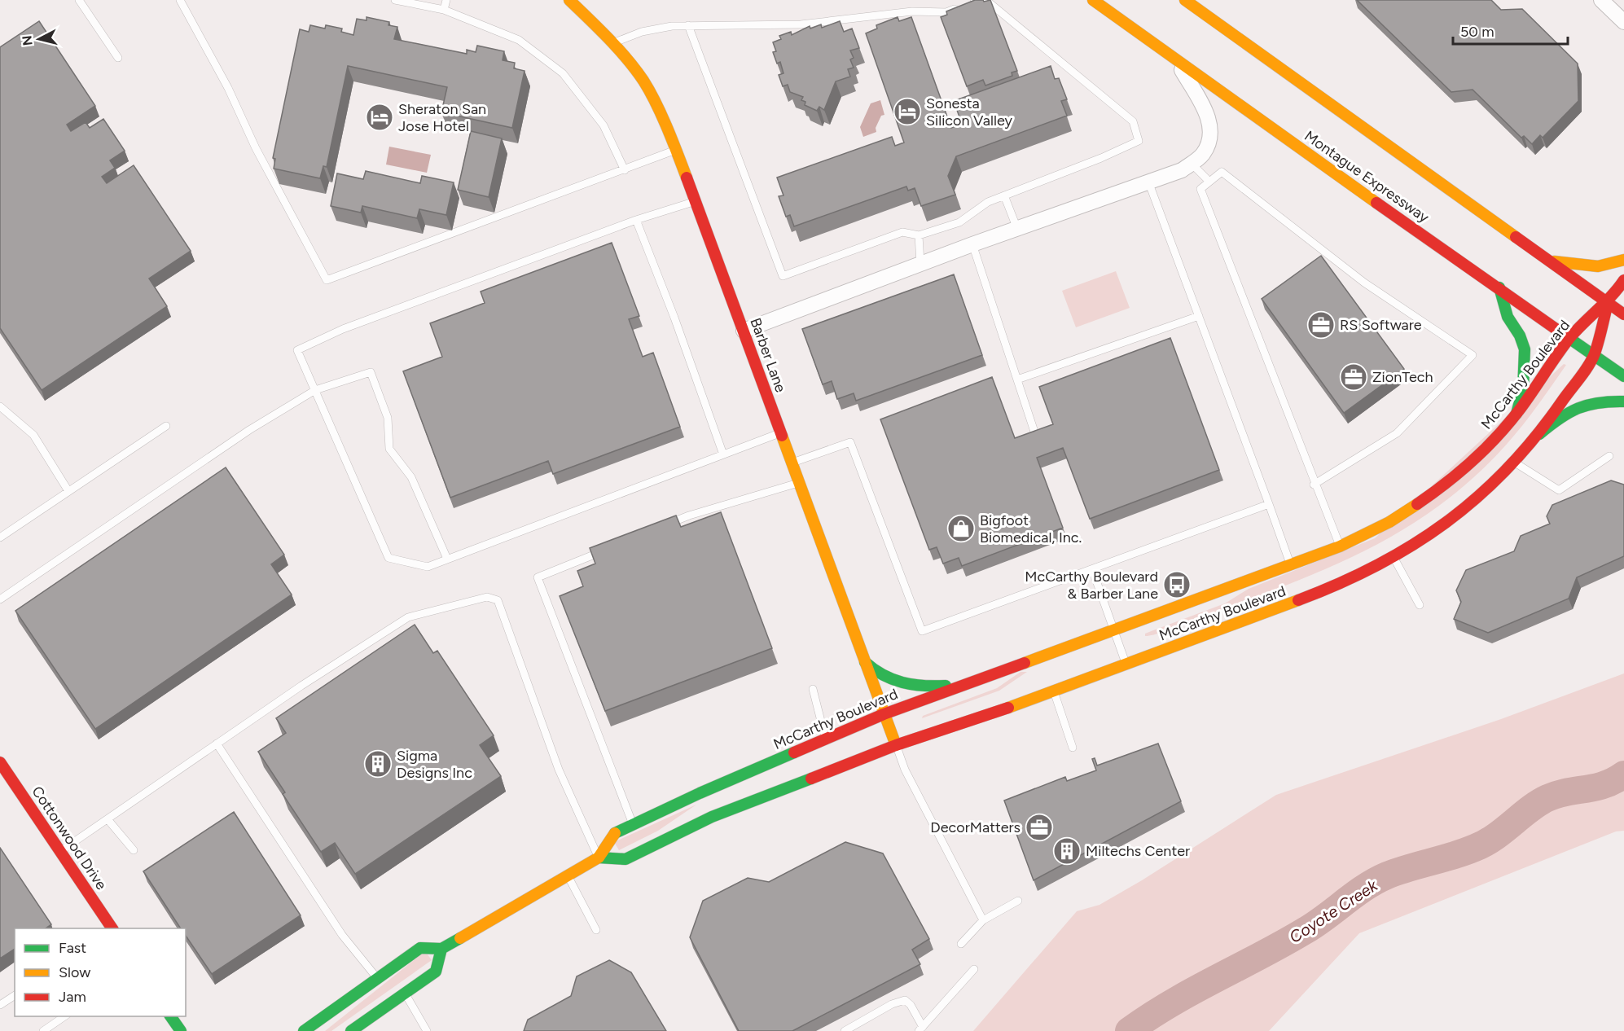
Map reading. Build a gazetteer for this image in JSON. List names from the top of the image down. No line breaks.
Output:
{"streets":{"main road":["Montague Expressway","Barber Lane","McCarthy Boulevard","Cottonwood Drive"]},"crossings":[["Montague Expressway","McCarthy Boulevard"],["Barber Lane","McCarthy Boulevard"]],"water":["Coyote Creek"],"places":{"hotel":["Sonesta Silicon Valley","Sheraton San Jose Hotel"],"office":["RS Software","ZionTech","DecorMatters"],"shop":["Bigfoot Biomedical, Inc."],"bus stop":["McCarthy Boulevard & Barber Lane"],"building":["Sigma Designs Inc","Miltechs Center"]},"legend":["Fast","Slow","Jam"],"scale_bar":"50 m","north":"left"}
